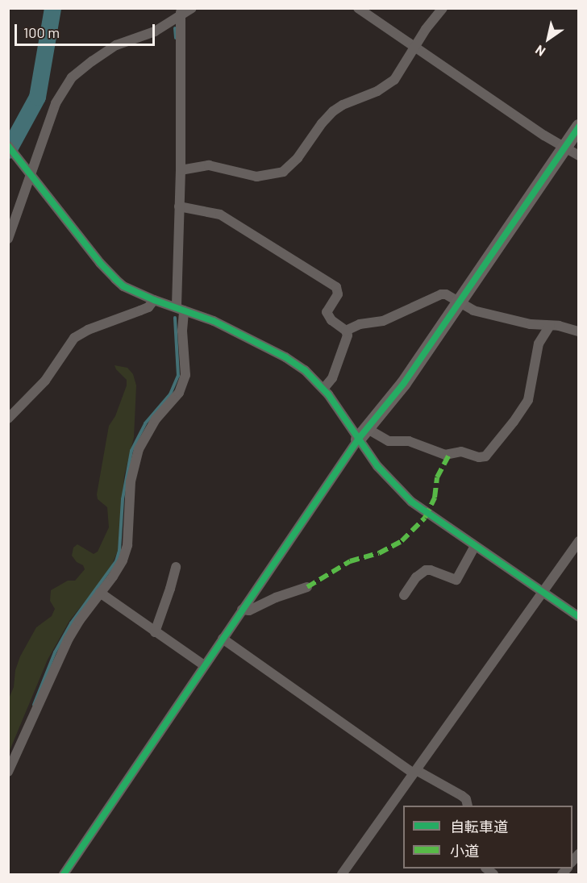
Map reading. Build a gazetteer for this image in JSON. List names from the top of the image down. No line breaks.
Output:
{"legend":["自転車道","小道"],"scale_bar":"100 m","north":"bottom left"}
